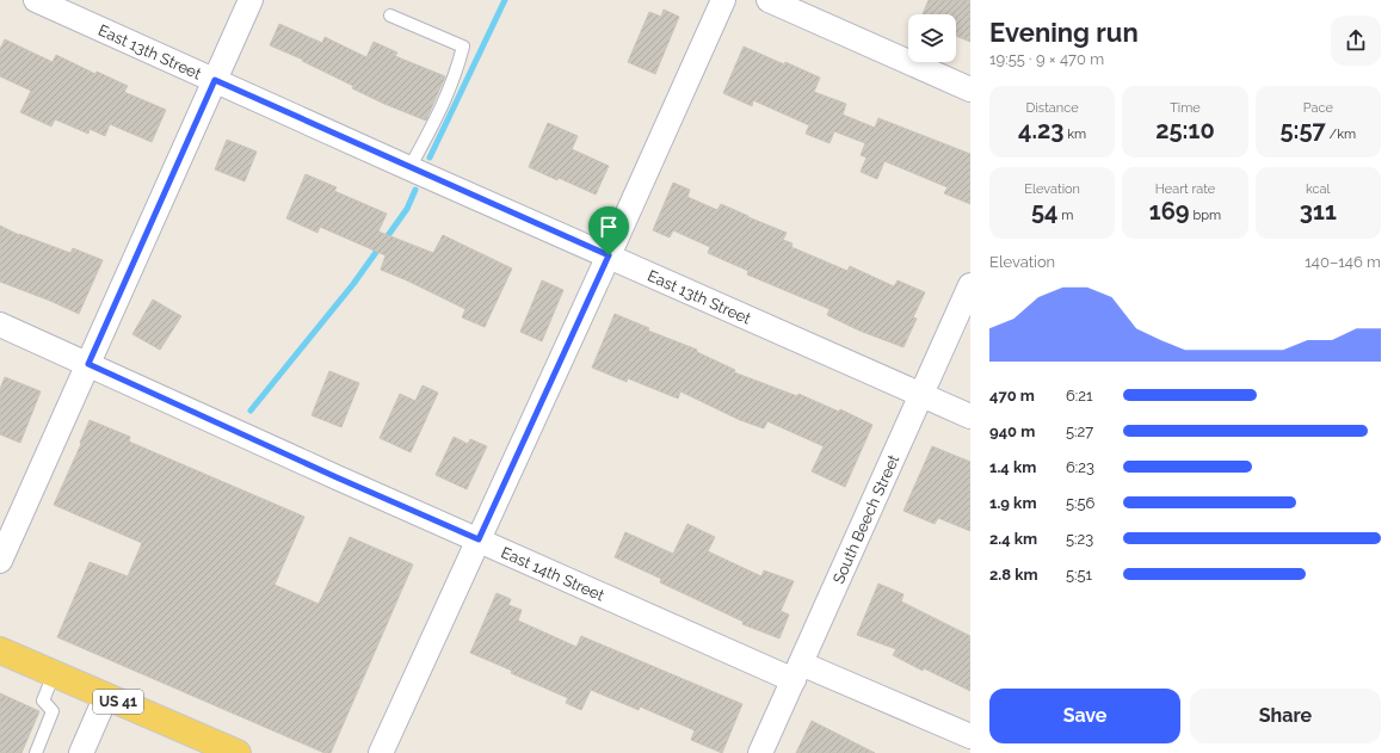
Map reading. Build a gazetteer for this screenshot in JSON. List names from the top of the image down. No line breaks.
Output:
{"streets":{"main road":["US 41"],"street":["East 13th Street","South Beech Street","East 14th Street"]},"crossings":[["East 13th Street","South Beech Street"],["South Beech Street","East 14th Street"]],"page":{"heading":["Evening run","19:55 · 9 × 470 m"],"stats":[["Distance","4.23 km"],["Time","25:10"],["Pace","5:57 /km"],["Elevation","54 m"],["Heart rate","169 bpm"],["kcal","311"]],"chart":["Elevation","140–146 m"],"list":[{"name":"470 m","note":"6:21"},{"name":"940 m","note":"5:27"},{"name":"1.4 km","note":"6:23"},{"name":"1.9 km","note":"5:56"},{"name":"2.4 km","note":"5:23"},{"name":"2.8 km","note":"5:51"}],"buttons":["Save","Share"]}}
